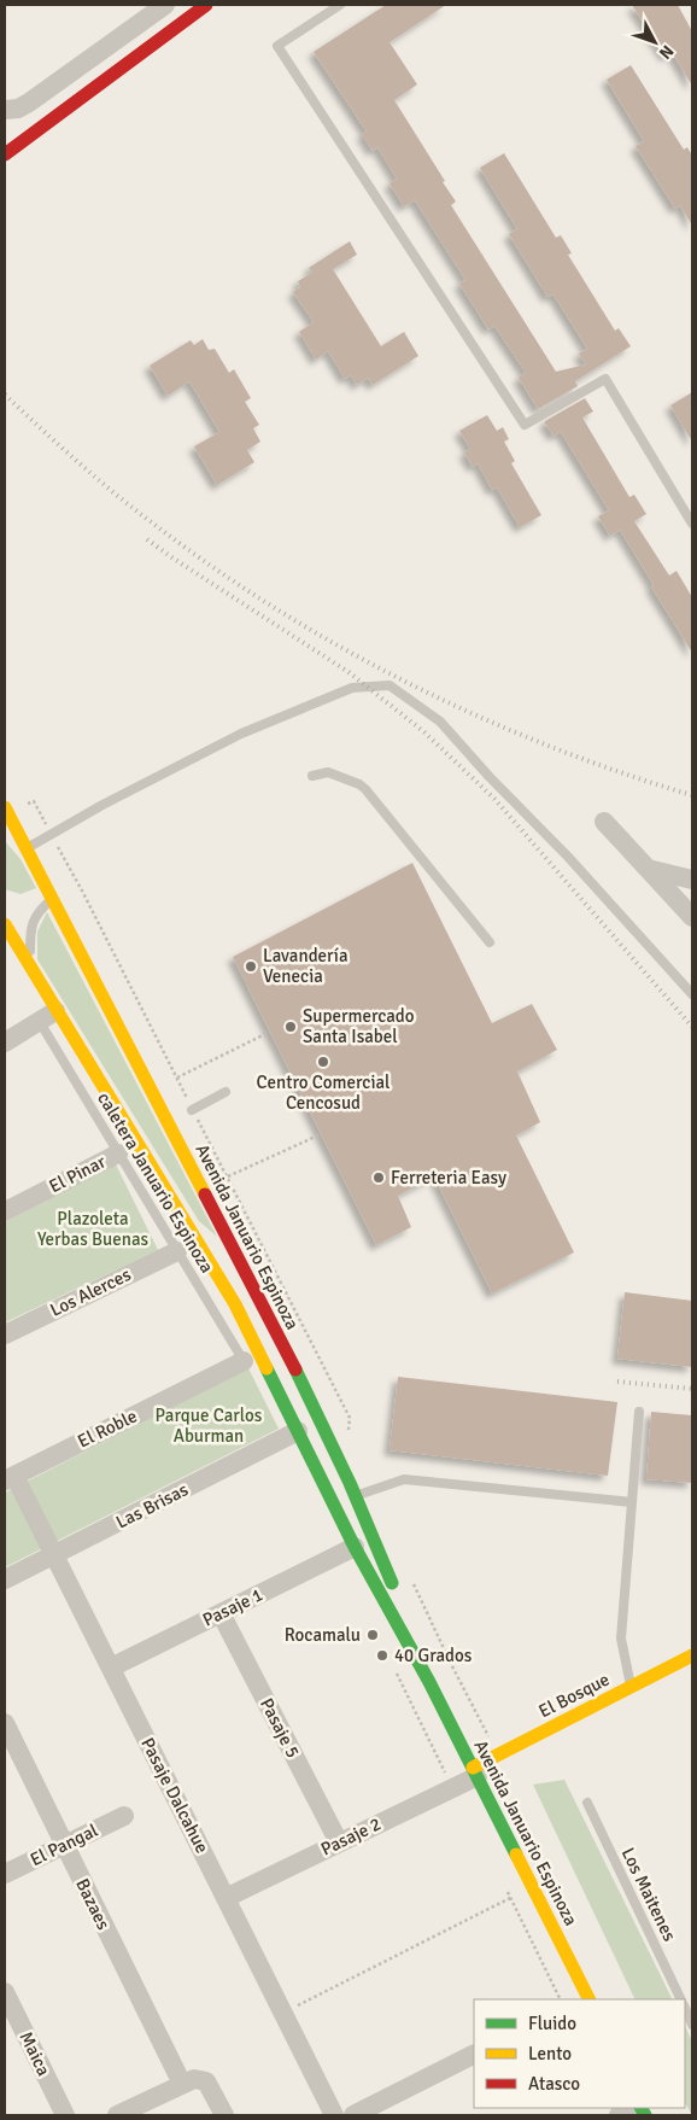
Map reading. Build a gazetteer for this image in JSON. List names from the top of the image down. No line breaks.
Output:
{"streets":{"main road":["Avenida Januario Espinoza","El Bosque"],"street":["El Pinar","Los Alerces","El Roble","Las Brisas","Pasaje 1","Pasaje 5","Pasaje Dalcahue","Pasaje 2","El Pangal","Bazaes","Maica"],"lane":["caletera Januario Espinoza","Los Maitenes"]},"crossings":[["El Pinar","caletera Januario Espinoza"],["caletera Januario Espinoza","Avenida Januario Espinoza"],["caletera Januario Espinoza","Los Alerces"],["caletera Januario Espinoza","El Roble"],["Avenida Januario Espinoza","Las Brisas"],["Avenida Januario Espinoza","Pasaje 1"],["Avenida Januario Espinoza","El Bosque"],["Avenida Januario Espinoza","Pasaje 2"],["El Roble","Pasaje Dalcahue"],["Las Brisas","Pasaje Dalcahue"],["Pasaje 1","Pasaje 5"],["Pasaje 1","Pasaje Dalcahue"],["El Bosque","Pasaje 2"],["Pasaje 5","Pasaje 2"],["Pasaje Dalcahue","Pasaje 2"],["El Pangal","Bazaes"]],"parks":["Plazoleta Yerbas Buenas","Parque Carlos Aburman"],"places":["Lavandería Venecia","Supermercado Santa Isabel","Centro Comercial Cencosud","Ferreteria Easy","Rocamalu","40 Grados"],"legend":["Fluido","Lento","Atasco"],"north":"bottom right"}
